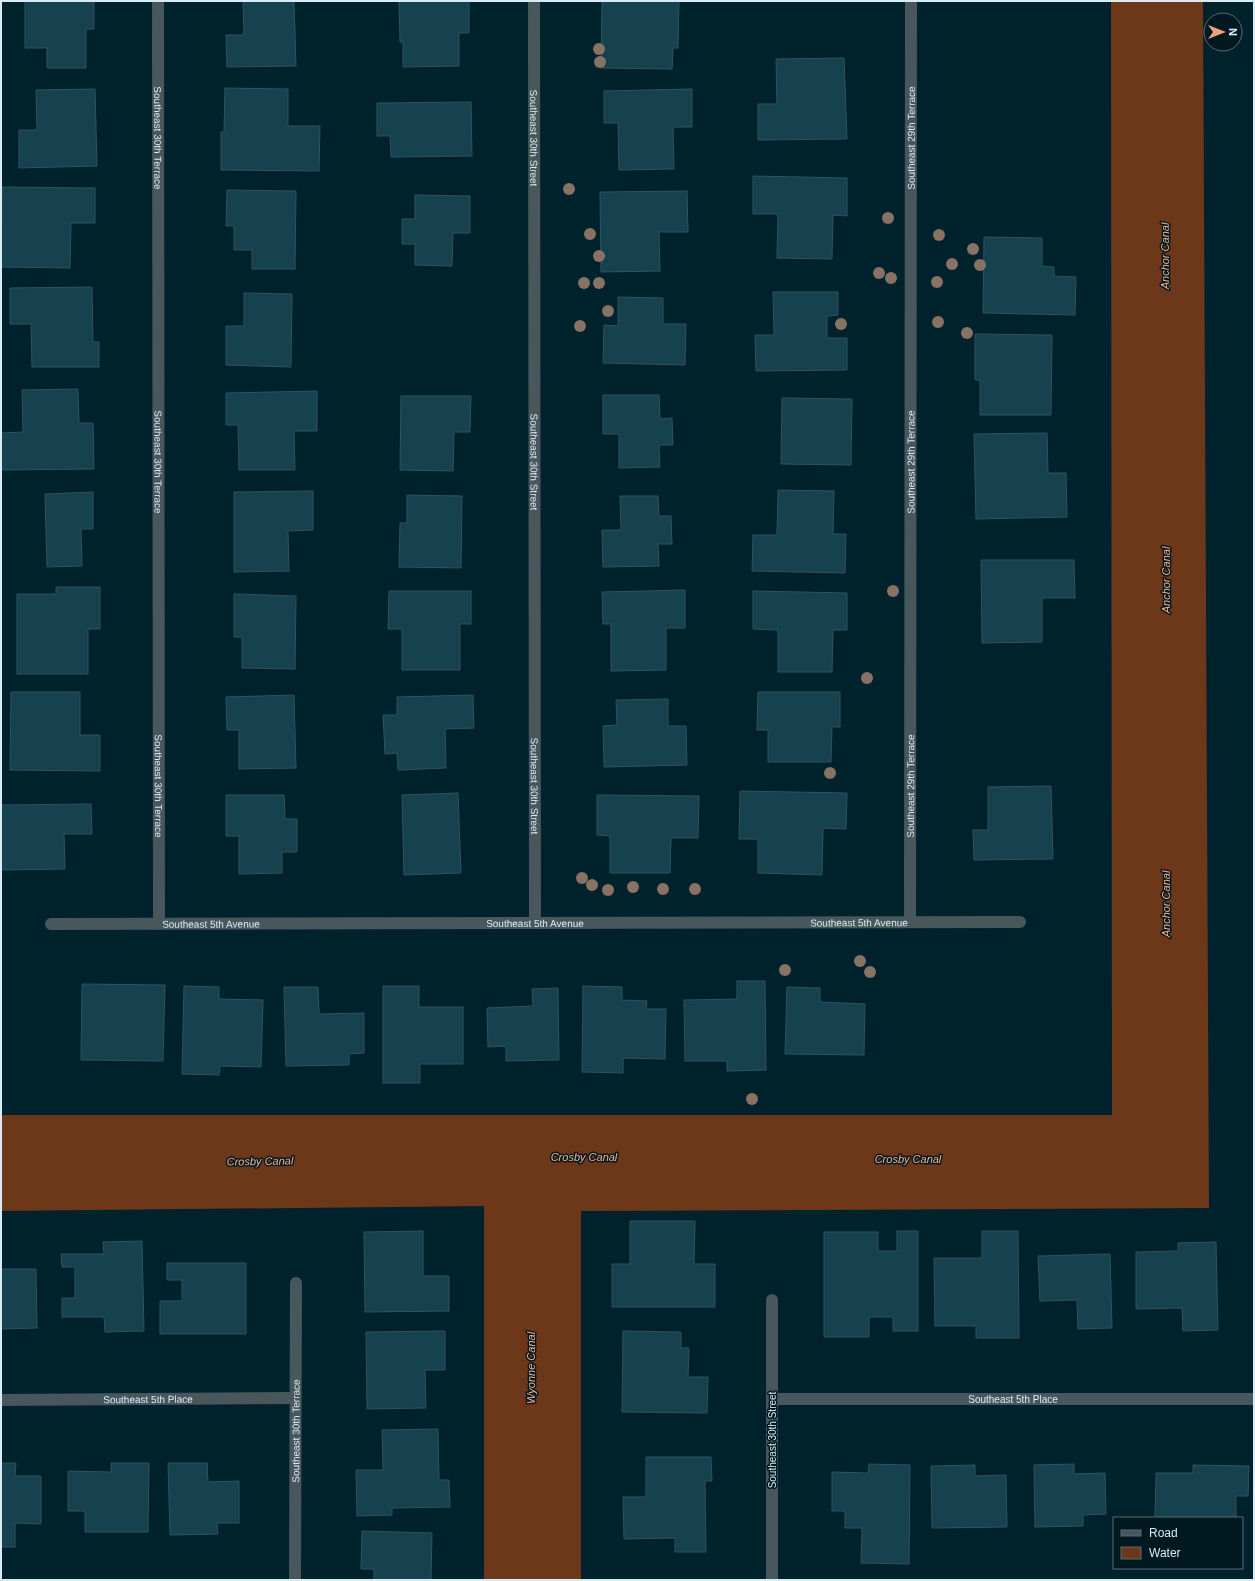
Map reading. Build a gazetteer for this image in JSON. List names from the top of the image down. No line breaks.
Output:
{"streets":{"street":["Southeast 30th Terrace","Southeast 30th Street","Southeast 29th Terrace","Southeast 5th Avenue","Southeast 5th Place"]},"crossings":[["Southeast 30th Terrace","Southeast 5th Avenue"],["Southeast 30th Terrace","Southeast 5th Place"],["Southeast 30th Street","Southeast 5th Avenue"],["Southeast 30th Street","Southeast 5th Place"],["Southeast 29th Terrace","Southeast 5th Avenue"]],"water":["Anchor Canal","Crosby Canal","Wyonne Canal"],"legend":["Road","Water"],"north":"right"}
